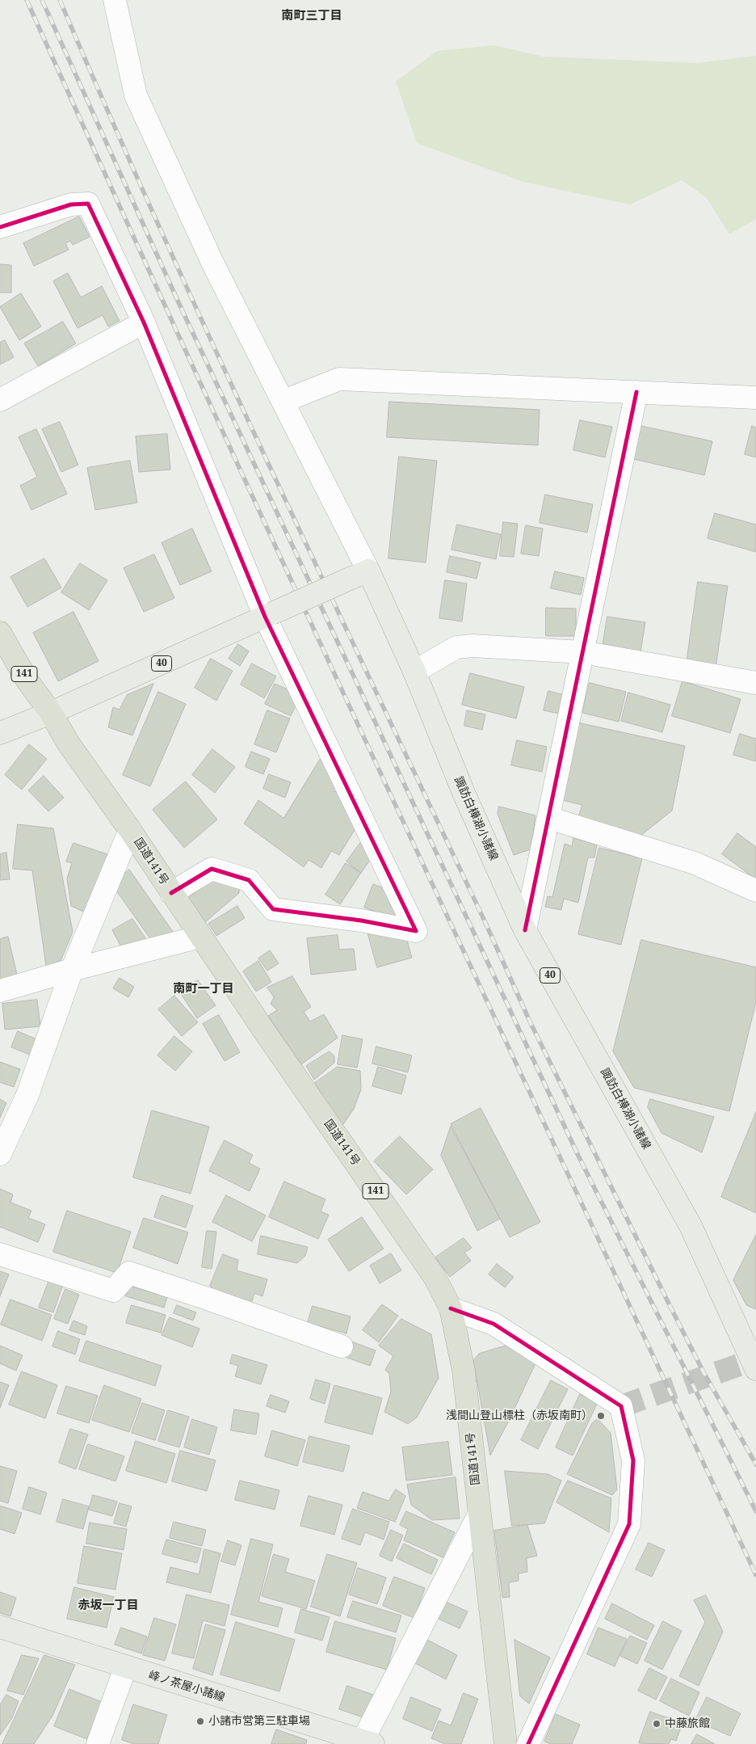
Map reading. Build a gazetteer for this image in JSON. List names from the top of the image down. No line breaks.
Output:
{"streets":{"highway":["141","国道141号"],"main road":["40","諏訪白樺湖小諸線","峰ノ茶屋小諸線"]},"crossings":[["40","諏訪白樺湖小諸線"],["40","国道141号"]],"districts":["南町三丁目","南町一丁目","赤坂一丁目"],"places":["浅間山登山標柱（赤坂南町）","小諸市営第三駐車場","中藤旅館"]}
